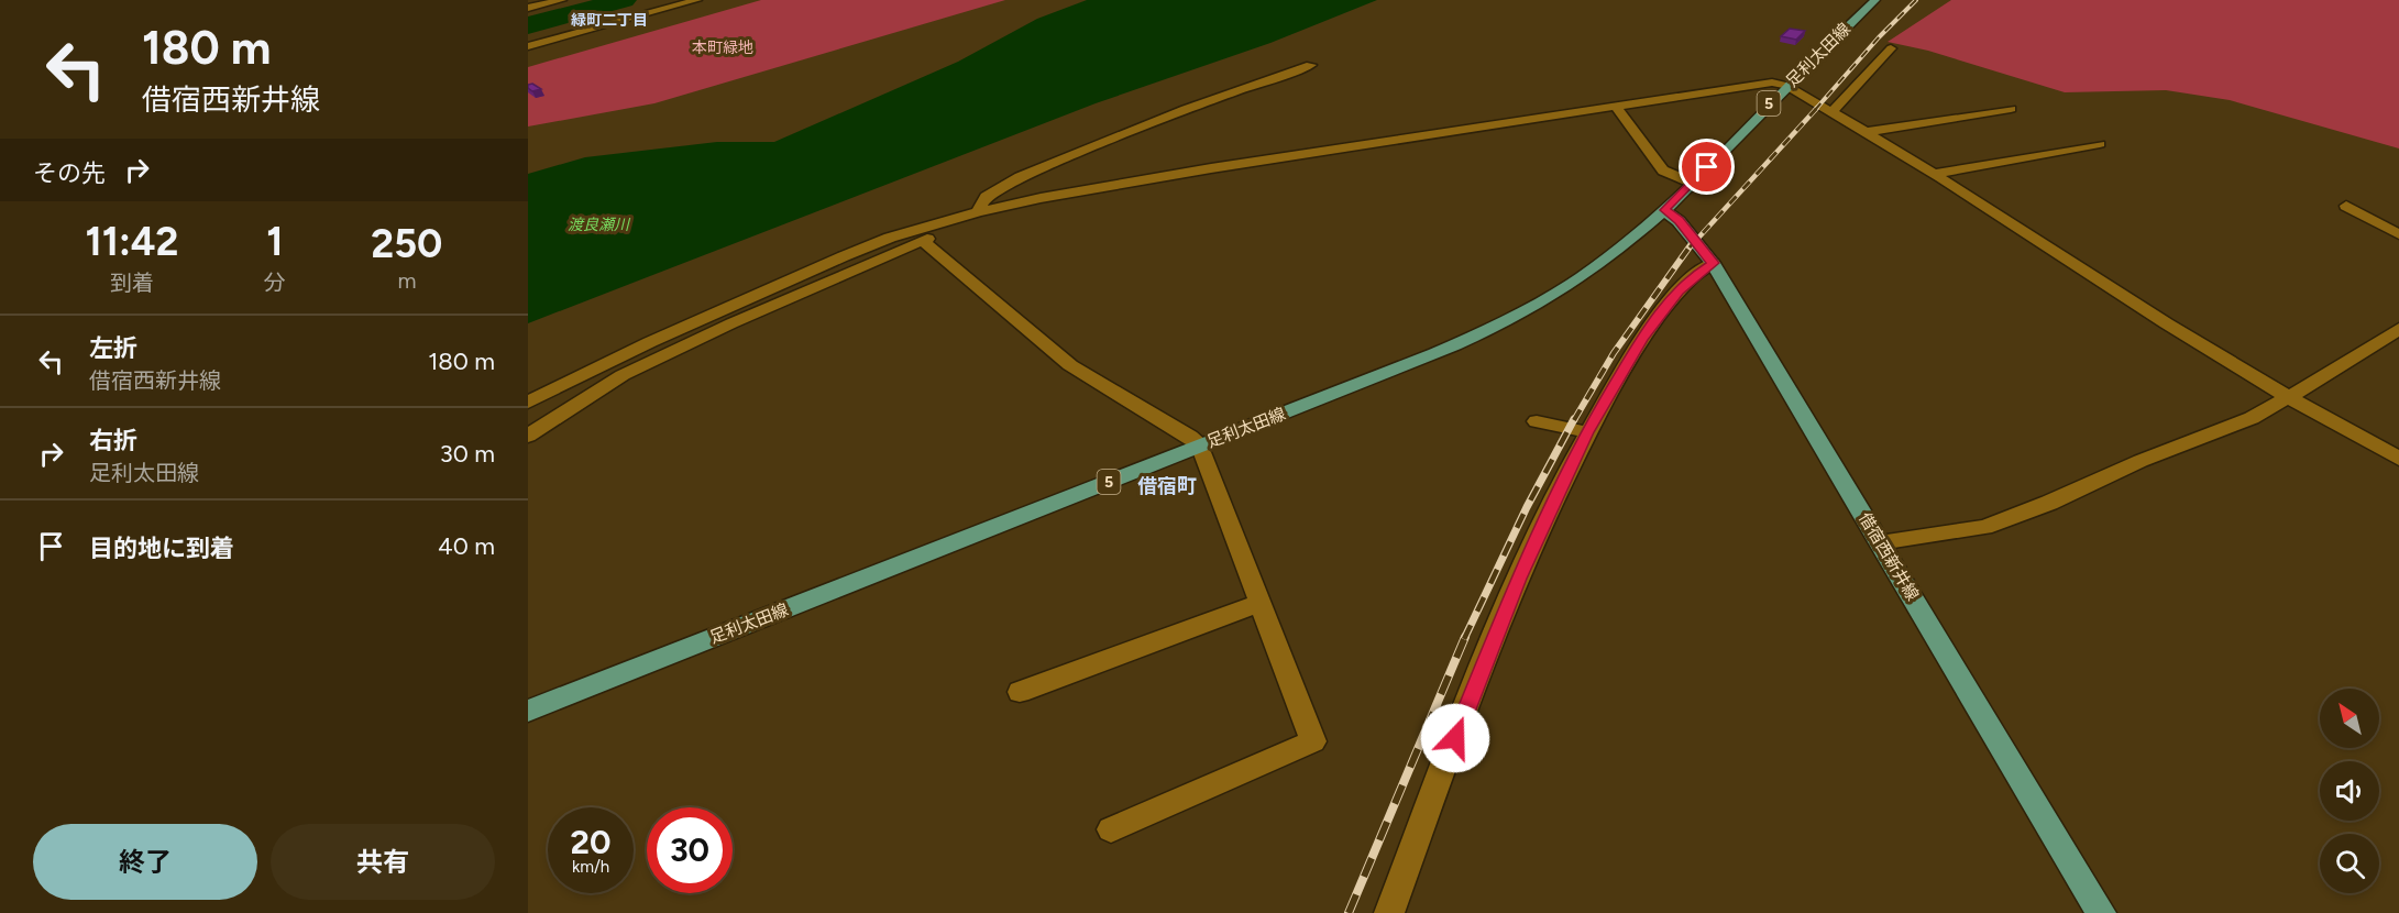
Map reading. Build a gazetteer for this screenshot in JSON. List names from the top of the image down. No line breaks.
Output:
{"streets":{"main road":["足利太田線","5","借宿西新井線"]},"crossings":[["足利太田線","借宿西新井線"]],"districts":["緑町二丁目","借宿町"],"water":["渡良瀬川"],"parks":["本町緑地"],"north":"top left","page":{"turn":["180 m","借宿西新井線"],"then":"その先","eta":["11:42","到着","1","分","250","m"],"list":[{"name":"左折","note":"借宿西新井線","value":"180 m"},{"name":"右折","note":"足利太田線","value":"30 m"},{"name":"目的地に到着","value":"40 m"}],"speed":"20 km/h","limit":"30","buttons":["終了","共有"]}}
